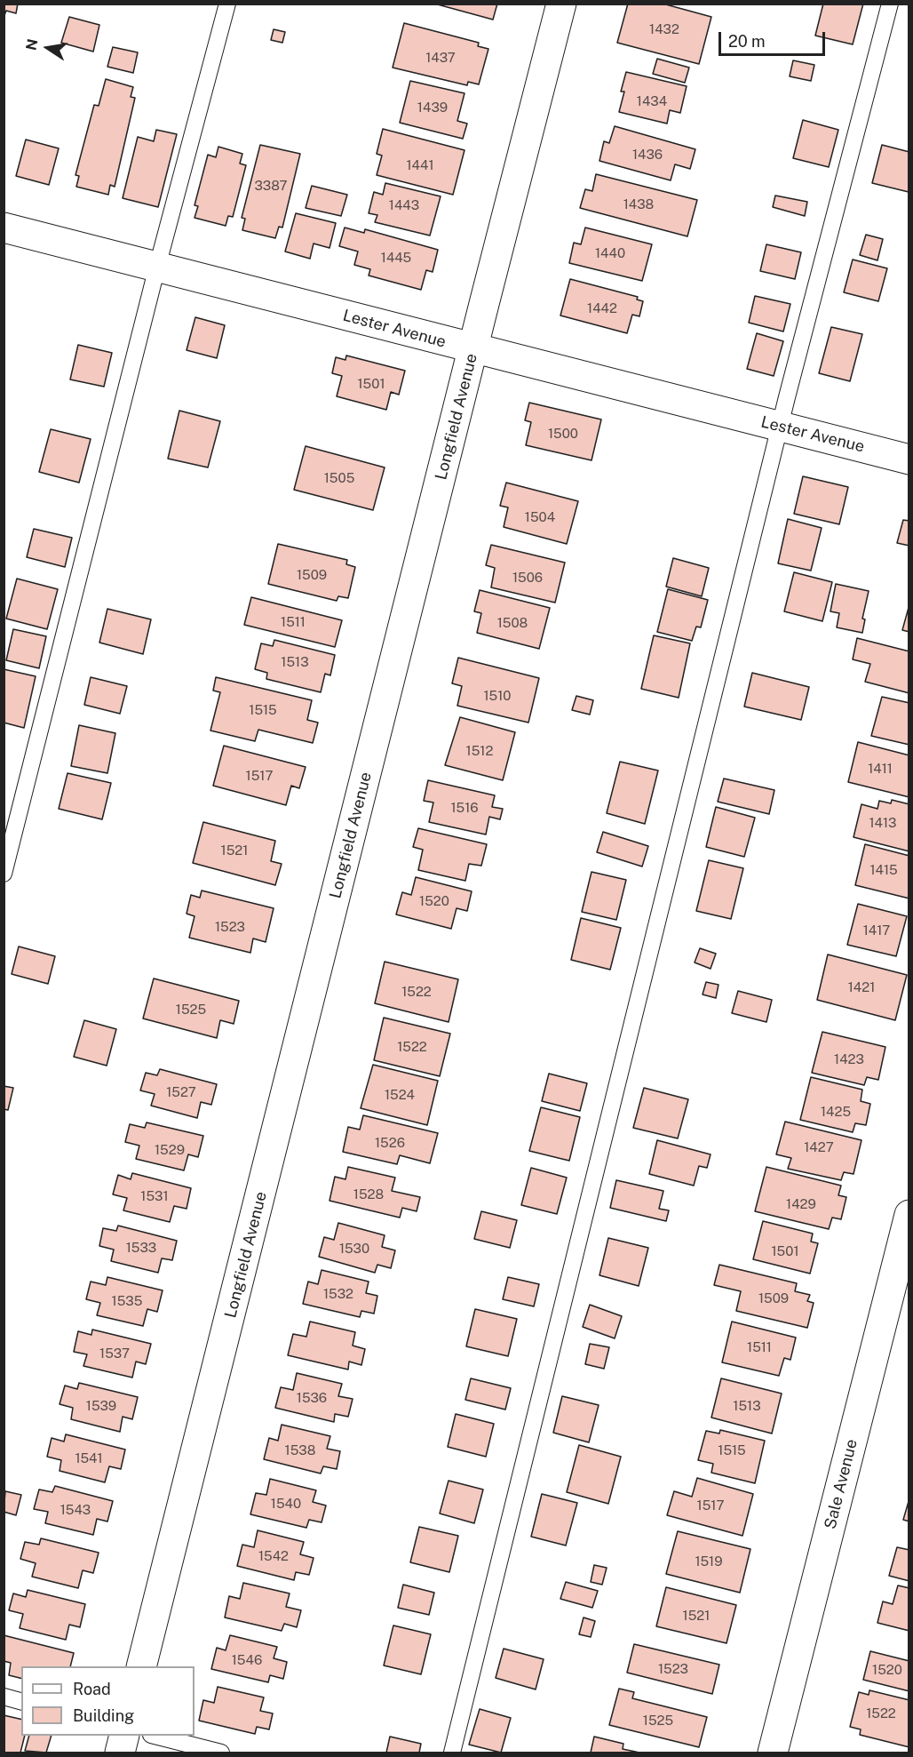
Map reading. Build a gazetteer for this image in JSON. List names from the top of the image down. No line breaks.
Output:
{"streets":{"street":["Lester Avenue","Longfield Avenue","Sale Avenue"]},"crossings":[["Lester Avenue","Longfield Avenue"]],"house_numbers":["1432","1437","1434","1439","1436","1441","3387","1438","1443","1440","1445","1442","1501","1500","1505","1504","1509","1506","1511","1508","1513","1510","1515","1512","1411","1517","1516","1413","1521","1415","1520","1523","1417","1421","1522","1525","1522","1423","1527","1524","1425","1526","1427","1529","1528","1531","1429","1533","1530","1501","1532","1509","1535","1511","1537","1536","1539","1513","1538","1515","1541","1540","1517","1543","1542","1519","1521","1546","1523","1520","1522","1525"],"legend":["Road","Building"],"scale_bar":"20 m","north":"left"}
